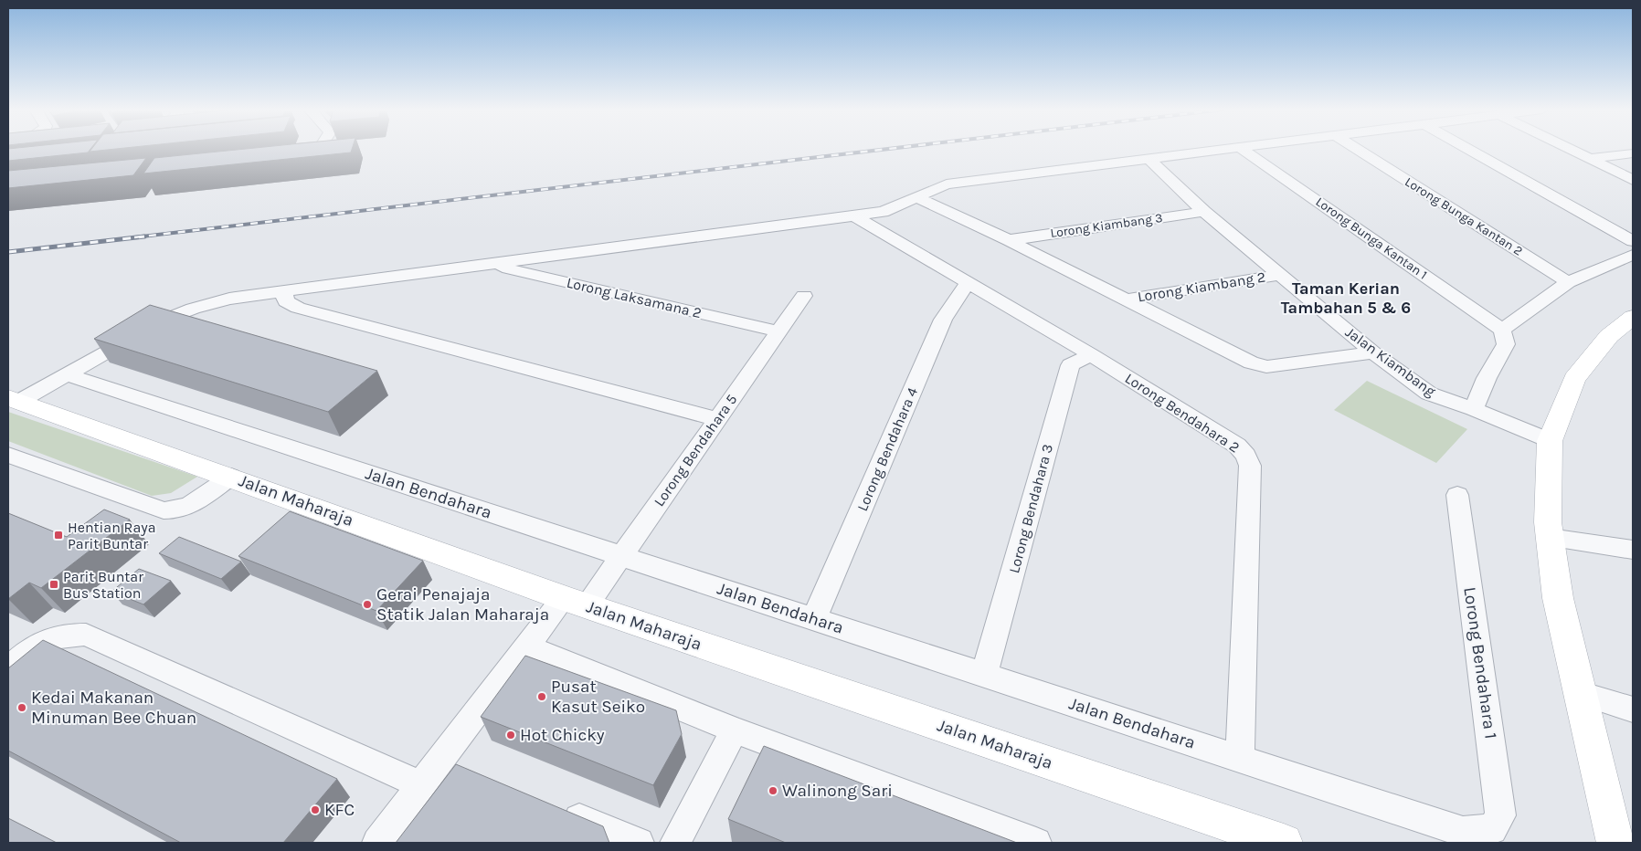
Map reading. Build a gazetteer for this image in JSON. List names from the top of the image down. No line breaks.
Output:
{"streets":{"street":["Lorong Bunga Kantan 2","Lorong Kiambang 3","Lorong Bunga Kantan 1","Lorong Kiambang 2","Lorong Laksamana 2","Jalan Kiambang","Lorong Bendahara 2","Lorong Bendahara 4","Lorong Bendahara 5","Jalan Bendahara","Jalan Maharaja","Lorong Bendahara 3","Lorong Bendahara 1"]},"crossings":[["Lorong Kiambang 3","Jalan Kiambang"],["Lorong Kiambang 2","Jalan Kiambang"],["Lorong Laksamana 2","Lorong Bendahara 5"],["Lorong Bendahara 2","Lorong Bendahara 4"],["Lorong Bendahara 2","Jalan Bendahara"],["Lorong Bendahara 2","Lorong Bendahara 3"],["Lorong Bendahara 4","Jalan Bendahara"],["Lorong Bendahara 5","Jalan Bendahara"],["Lorong Bendahara 5","Jalan Maharaja"],["Jalan Bendahara","Lorong Bendahara 3"],["Jalan Bendahara","Lorong Bendahara 1"]],"districts":["Taman Kerian Tambahan 5 & 6"],"places":{"transit":["Hentian Raya Parit Buntar","Parit Buntar Bus Station"],"other":["Gerai Penajaja Statik Jalan Maharaja","Pusat Kasut Seiko","Kedai Makanan Minuman Bee Chuan","Hot Chicky","Walinong Sari","KFC"]}}
